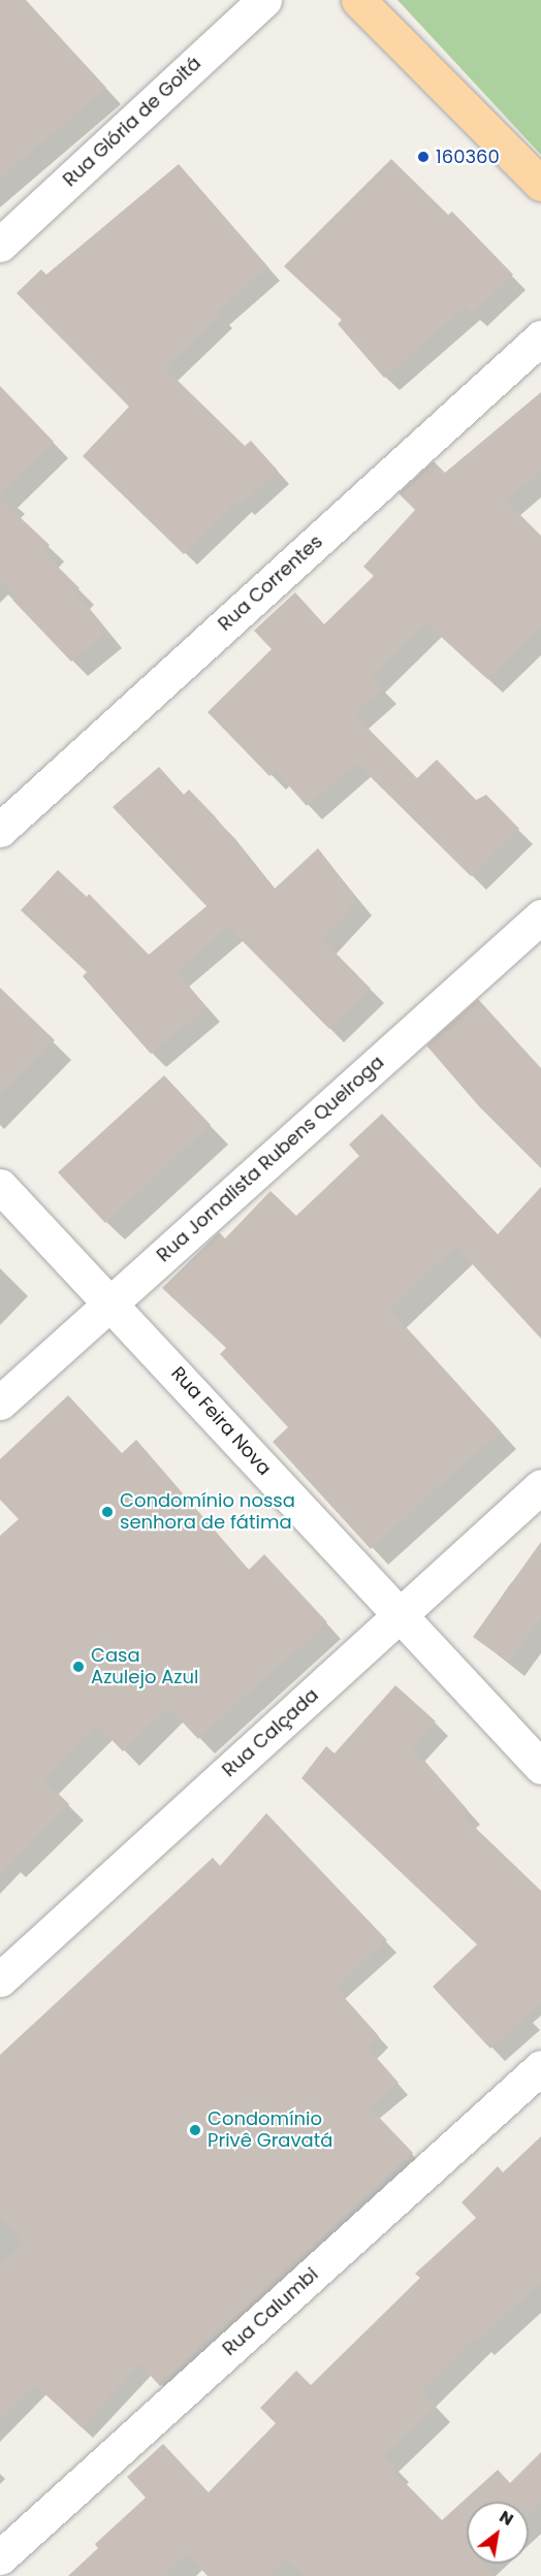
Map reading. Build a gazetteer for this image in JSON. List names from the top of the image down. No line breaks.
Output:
{"streets":{"street":["Rua Glória de Goitá","Rua Correntes","Rua Jornalista Rubens Queiroga","Rua Feira Nova","Rua Calçada","Rua Calumbi"]},"crossings":[["Rua Jornalista Rubens Queiroga","Rua Feira Nova"],["Rua Feira Nova","Rua Calçada"]],"places":["160360","Condomínio nossa senhora de fátima","Casa Azulejo Azul","Condomínio Privê Gravatá"],"north":"top right"}
